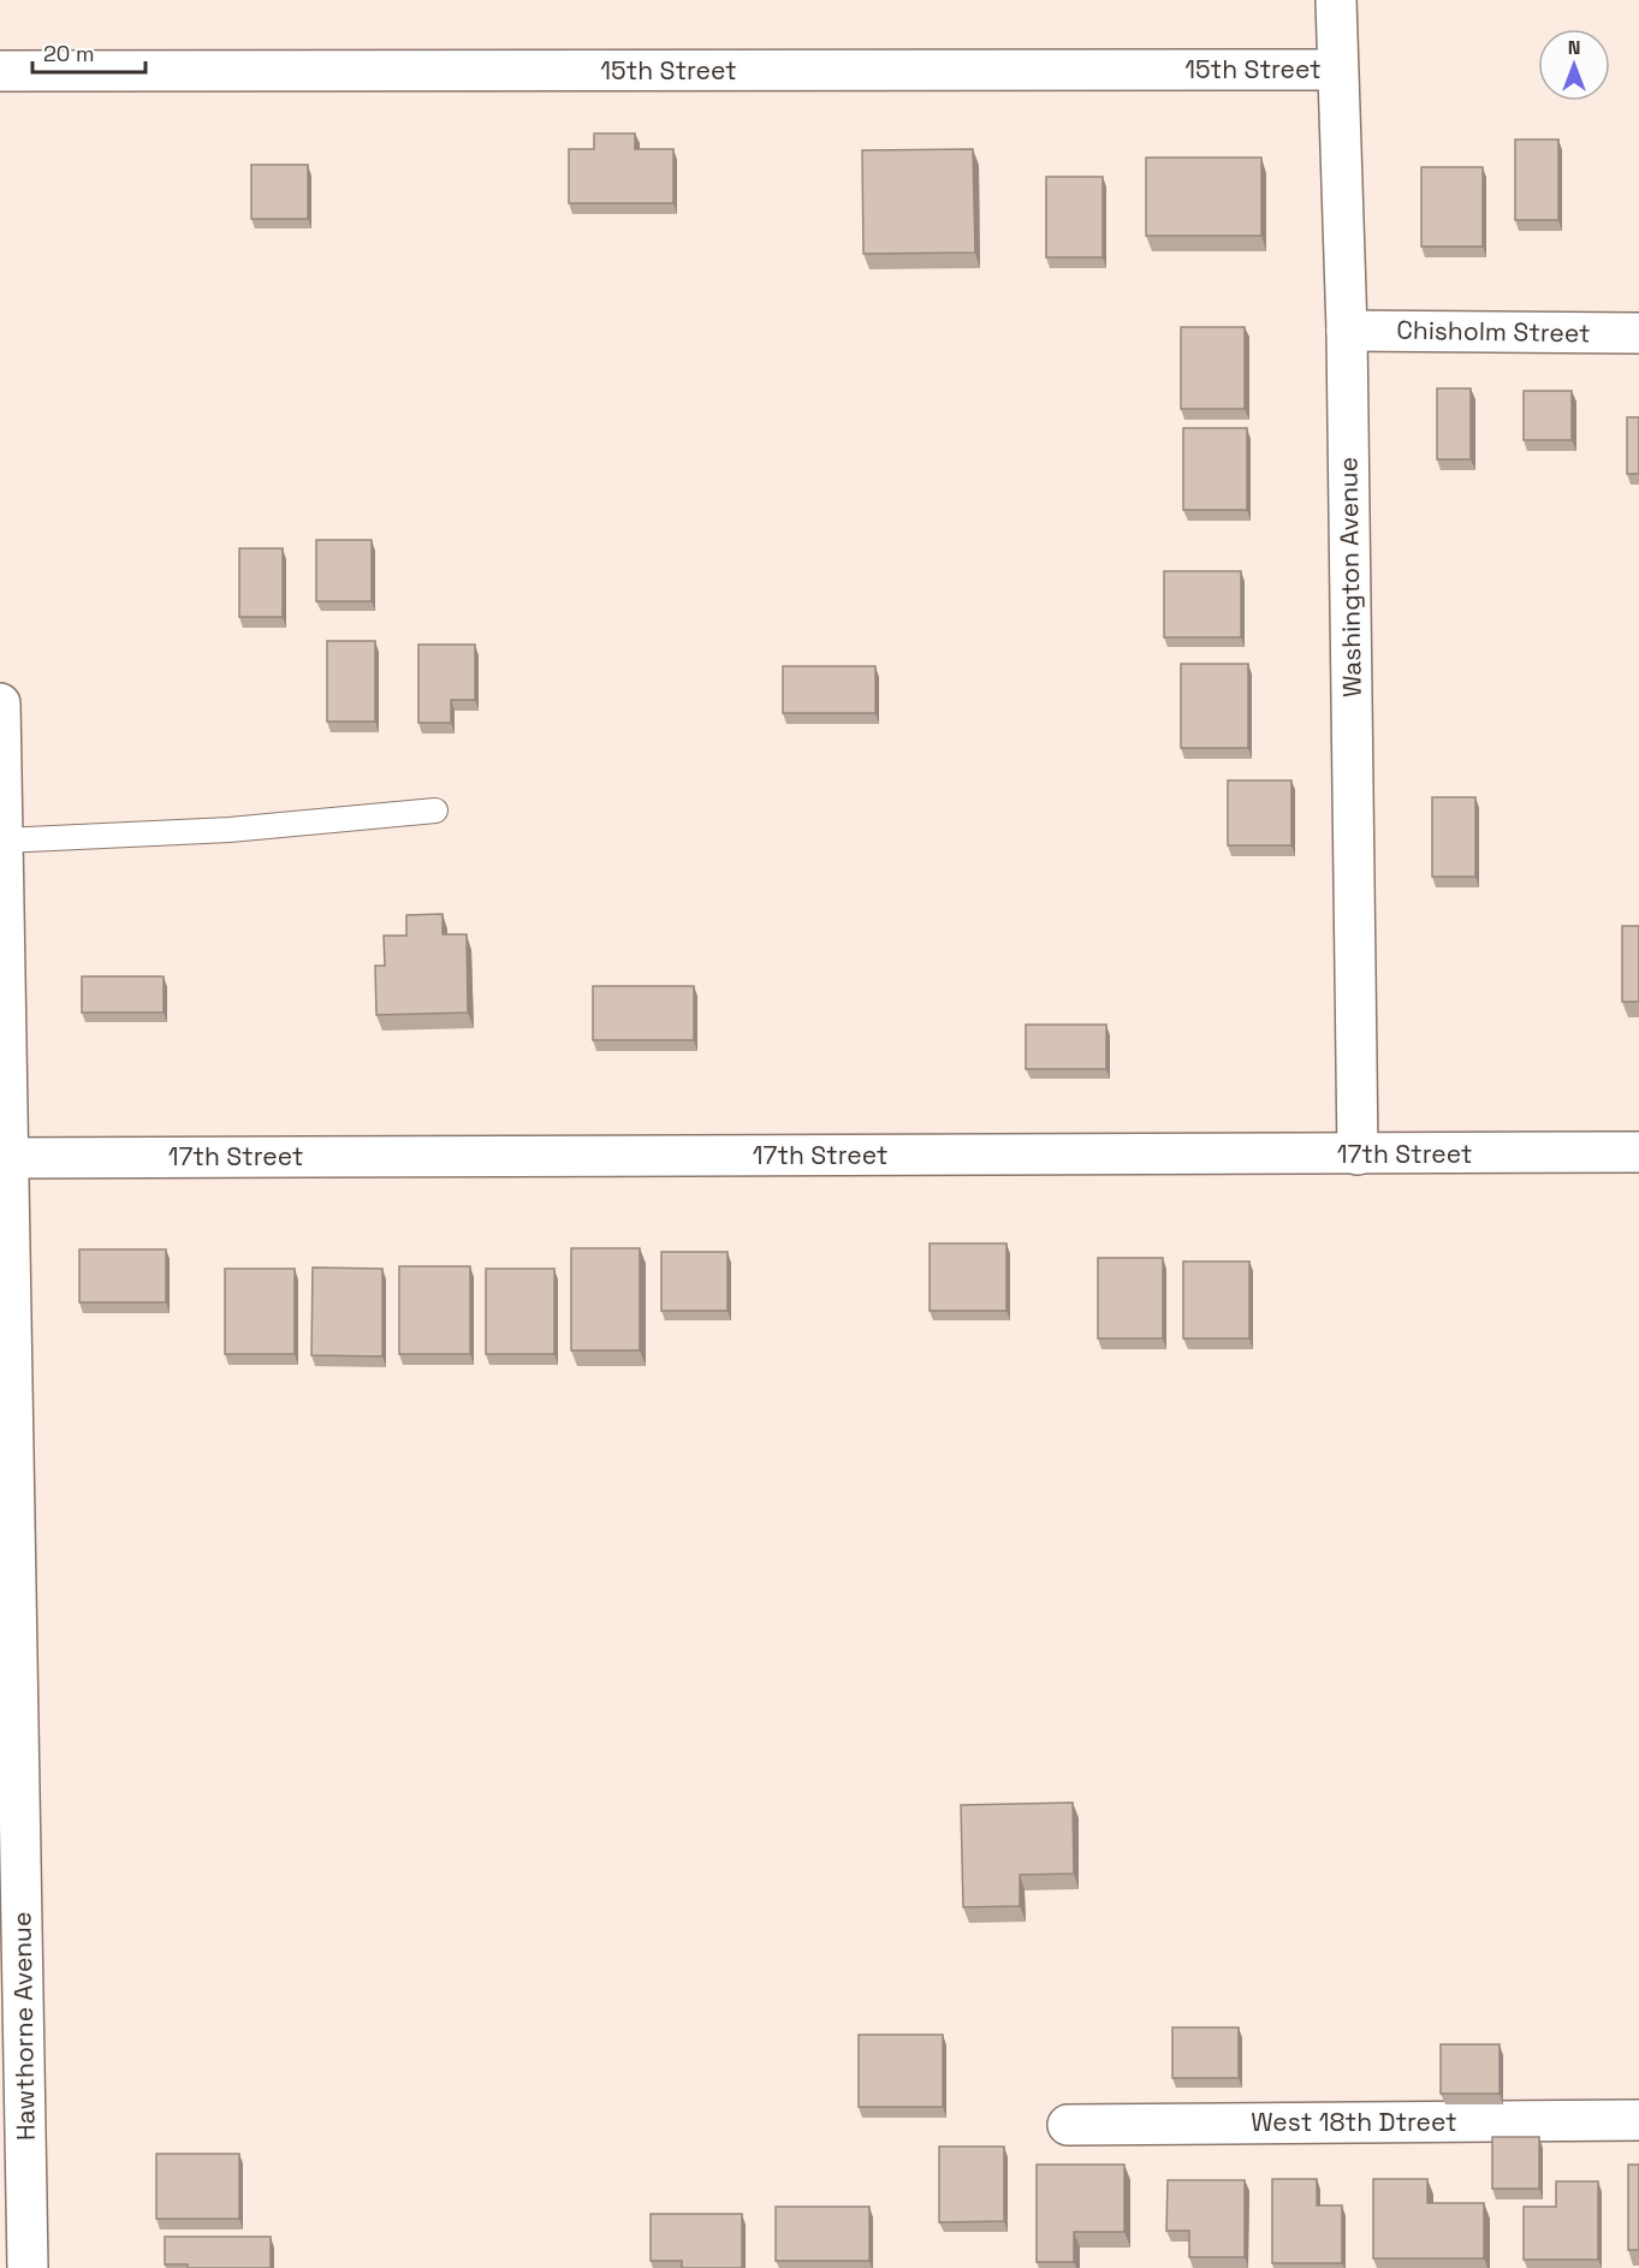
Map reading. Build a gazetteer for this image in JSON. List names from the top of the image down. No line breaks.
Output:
{"streets":{"street":["15th Street","Chisholm Street","Washington Avenue","17th Street","Hawthorne Avenue","West 18th Dtreet"]},"crossings":[["15th Street","Washington Avenue"],["Chisholm Street","Washington Avenue"],["Washington Avenue","17th Street"],["17th Street","Hawthorne Avenue"]],"scale_bar":"20 m","north":"top"}
